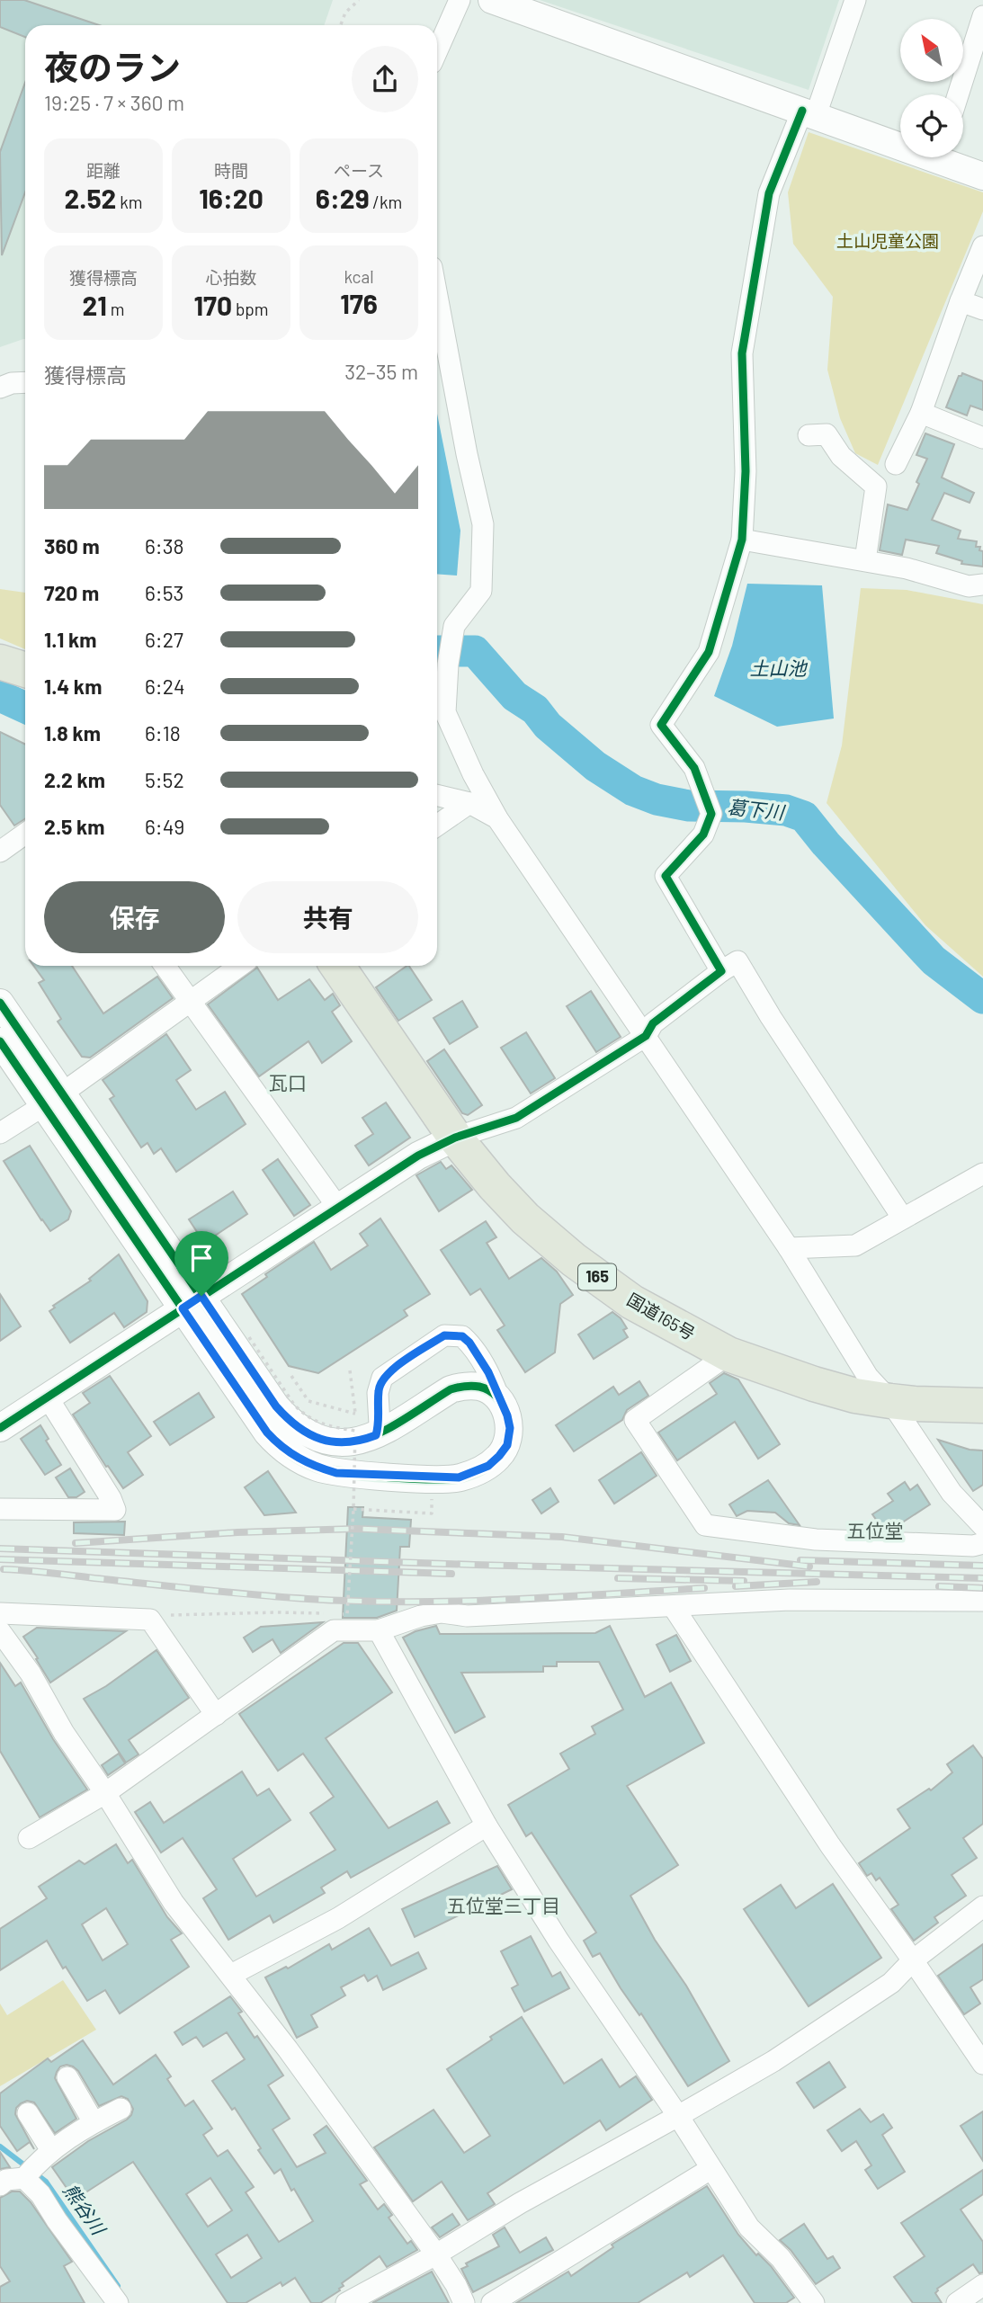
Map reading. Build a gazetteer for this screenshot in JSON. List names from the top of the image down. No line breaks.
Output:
{"streets":{"highway":["165","国道165号"]},"districts":["瓦口","五位堂","五位堂三丁目"],"water":["土山池","葛下川","熊谷川"],"parks":["土山児童公園"],"north":"top left","page":{"heading":["夜のラン","19:25 · 7 × 360 m"],"stats":[["距離","2.52 km"],["時間","16:20"],["ペース","6:29 /km"],["獲得標高","21 m"],["心拍数","170 bpm"],["kcal","176"]],"chart":["獲得標高","32–35 m"],"list":[{"name":"360 m","note":"6:38"},{"name":"720 m","note":"6:53"},{"name":"1.1 km","note":"6:27"},{"name":"1.4 km","note":"6:24"},{"name":"1.8 km","note":"6:18"},{"name":"2.2 km","note":"5:52"},{"name":"2.5 km","note":"6:49"}],"buttons":["保存","共有"]}}
